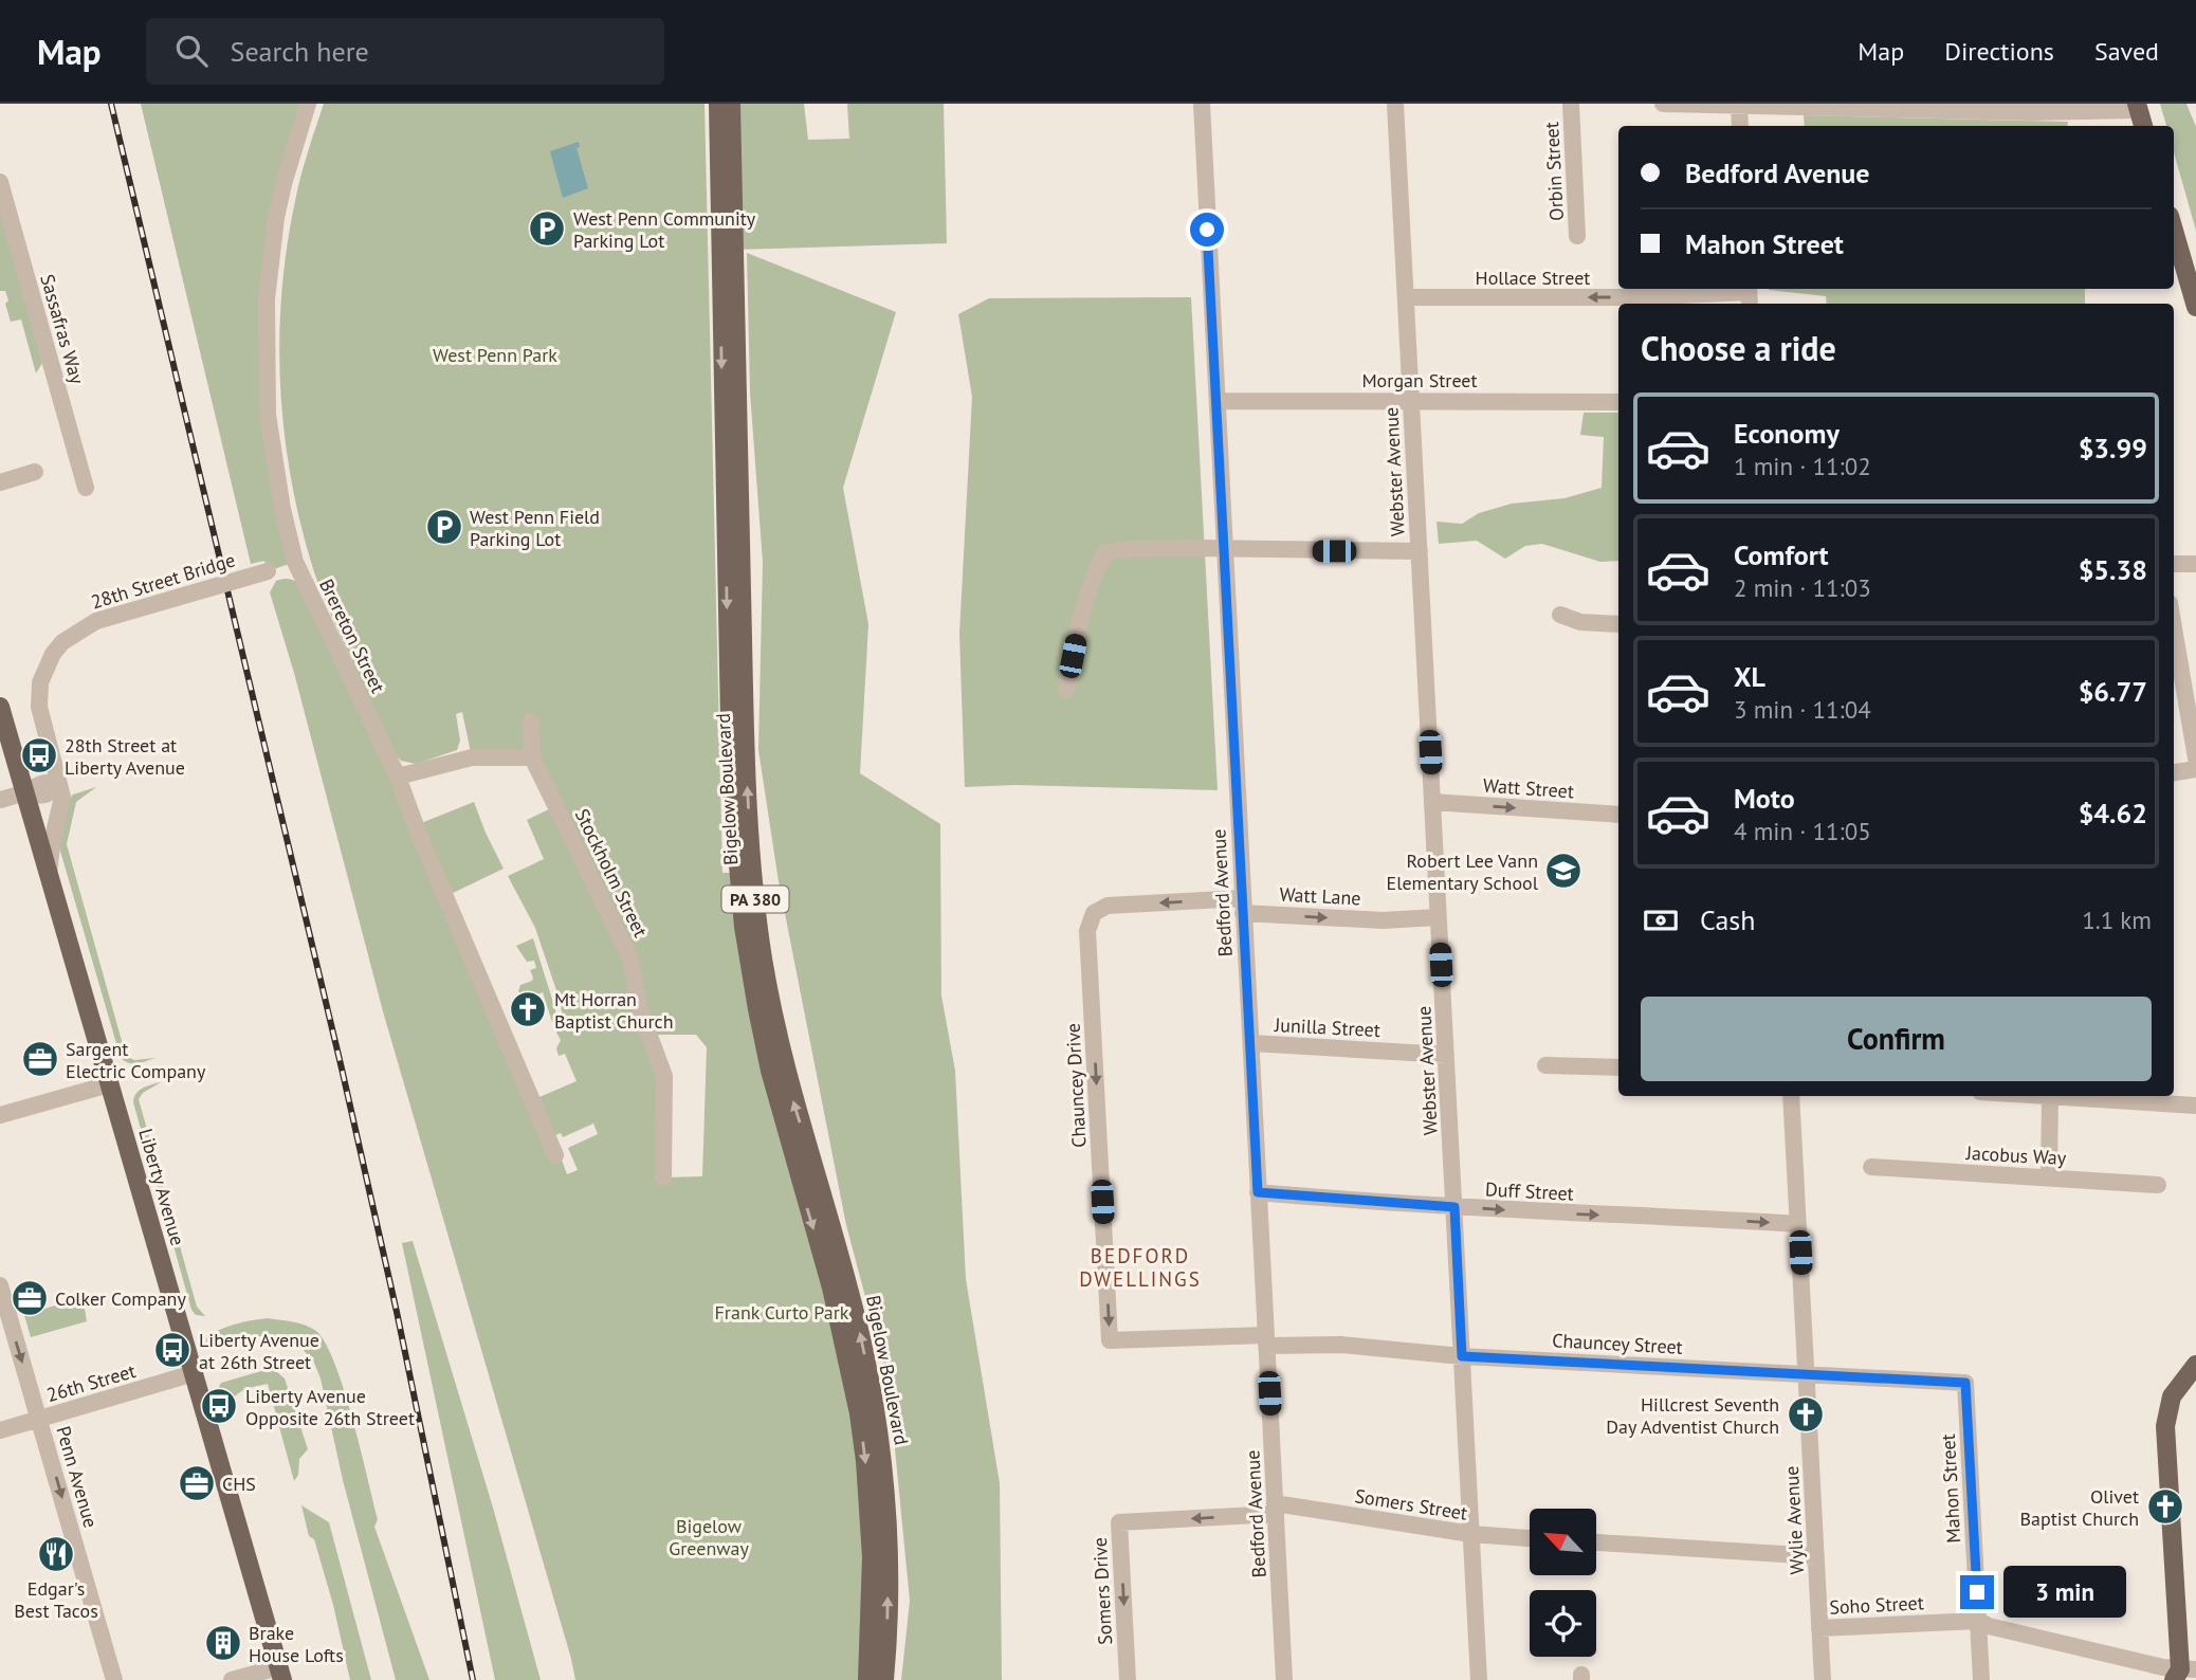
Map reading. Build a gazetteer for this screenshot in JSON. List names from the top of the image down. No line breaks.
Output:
{"streets":{"main road":["Bigelow Boulevard","PA 380","Liberty Avenue"],"street":["Orbin Street","Hollace Street","Sassafras Way","Morgan Street","Webster Avenue","28th Street Bridge","Brereton Street","Watt Street","Stockholm Street","Bedford Avenue","Watt Lane","Junilla Street","Chauncey Drive","Jacobus Way","Duff Street","Chauncey Street","26th Street","Penn Avenue","Mahon Street","Somers Street","Wylie Avenue","Somers Drive","Soho Street"]},"crossings":[["Hollace Street","Webster Avenue"],["Morgan Street","Webster Avenue"],["Morgan Street","Bedford Avenue"],["Webster Avenue","Watt Street"],["Webster Avenue","Watt Lane"],["Webster Avenue","Junilla Street"],["Webster Avenue","Duff Street"],["Webster Avenue","Chauncey Street"],["Webster Avenue","Somers Street"],["28th Street Bridge","Brereton Street"],["28th Street Bridge","Liberty Avenue"],["Bedford Avenue","Watt Lane"],["Bedford Avenue","Junilla Street"],["Bedford Avenue","Chauncey Drive"],["Bedford Avenue","Duff Street"],["Bedford Avenue","Chauncey Street"],["Bedford Avenue","Somers Street"],["Bedford Avenue","Somers Drive"],["Watt Lane","Chauncey Drive"],["Chauncey Drive","Chauncey Street"],["Liberty Avenue","26th Street"],["Duff Street","Wylie Avenue"],["Chauncey Street","Mahon Street"],["Chauncey Street","Wylie Avenue"],["26th Street","Penn Avenue"],["Mahon Street","Soho Street"],["Somers Street","Somers Drive"],["Wylie Avenue","Soho Street"]],"one_way":["Hollace Street","Watt Street","Watt Lane","Duff Street","Penn Avenue"],"districts":["BEDFORD DWELLINGS"],"parks":["West Penn Park","Frank Curto Park","Bigelow Greenway"],"places":{"parking":["West Penn Community Parking Lot","West Penn Field Parking Lot"],"bus stop":["28th Street at Liberty Avenue","Liberty Avenue at 26th Street","Liberty Avenue Opposite 26th Street"],"school or university":["Robert Lee Vann Elementary School"],"church":["Mt Horran Baptist Church","Hillcrest Seventh Day Adventist Church","Olivet Baptist Church"],"office":["Sargent Electric Company","Colker Company","CHS"],"restaurant":["Edgar's Best Tacos"],"building":["Brake House Lofts"]},"north":"top left","page":{"header":"Map","search":"Search here","nav":["Map","Directions","Saved"],"banner":["Bedford Avenue","Mahon Street"],"heading":"Choose a ride","list":[{"name":"Economy","note":"1 min · 11:02","value":"$3.99"},{"name":"Comfort","note":"2 min · 11:03","value":"$5.38"},{"name":"XL","note":"3 min · 11:04","value":"$6.77"},{"name":"Moto","note":"4 min · 11:05","value":"$4.62"}],"pay":["Cash","1.1 km"],"buttons":"Confirm","bubble":"3 min"}}
